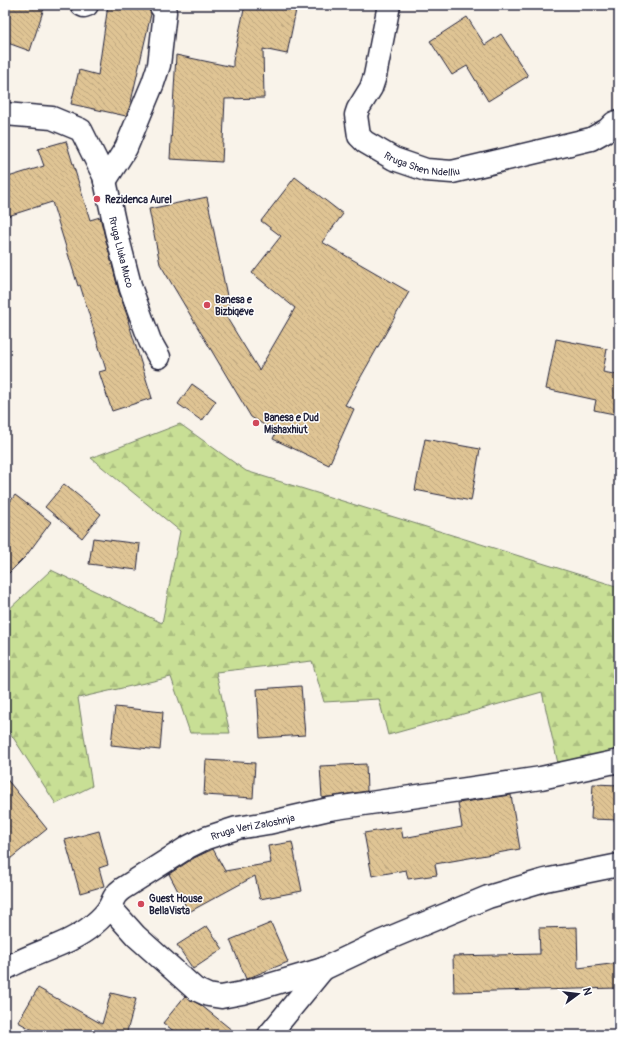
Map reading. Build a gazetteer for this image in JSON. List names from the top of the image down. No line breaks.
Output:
{"streets":{"street":["Rruga Shen Ndelliu","Rruga Lluka Muco","Rruga Veri Zaloshnja"]},"places":["Rezidenca Aurel","Banesa e Bizbiqëve","Banesa e Dud Mishaxhiut","Guest House BellaVista"],"north":"right"}
